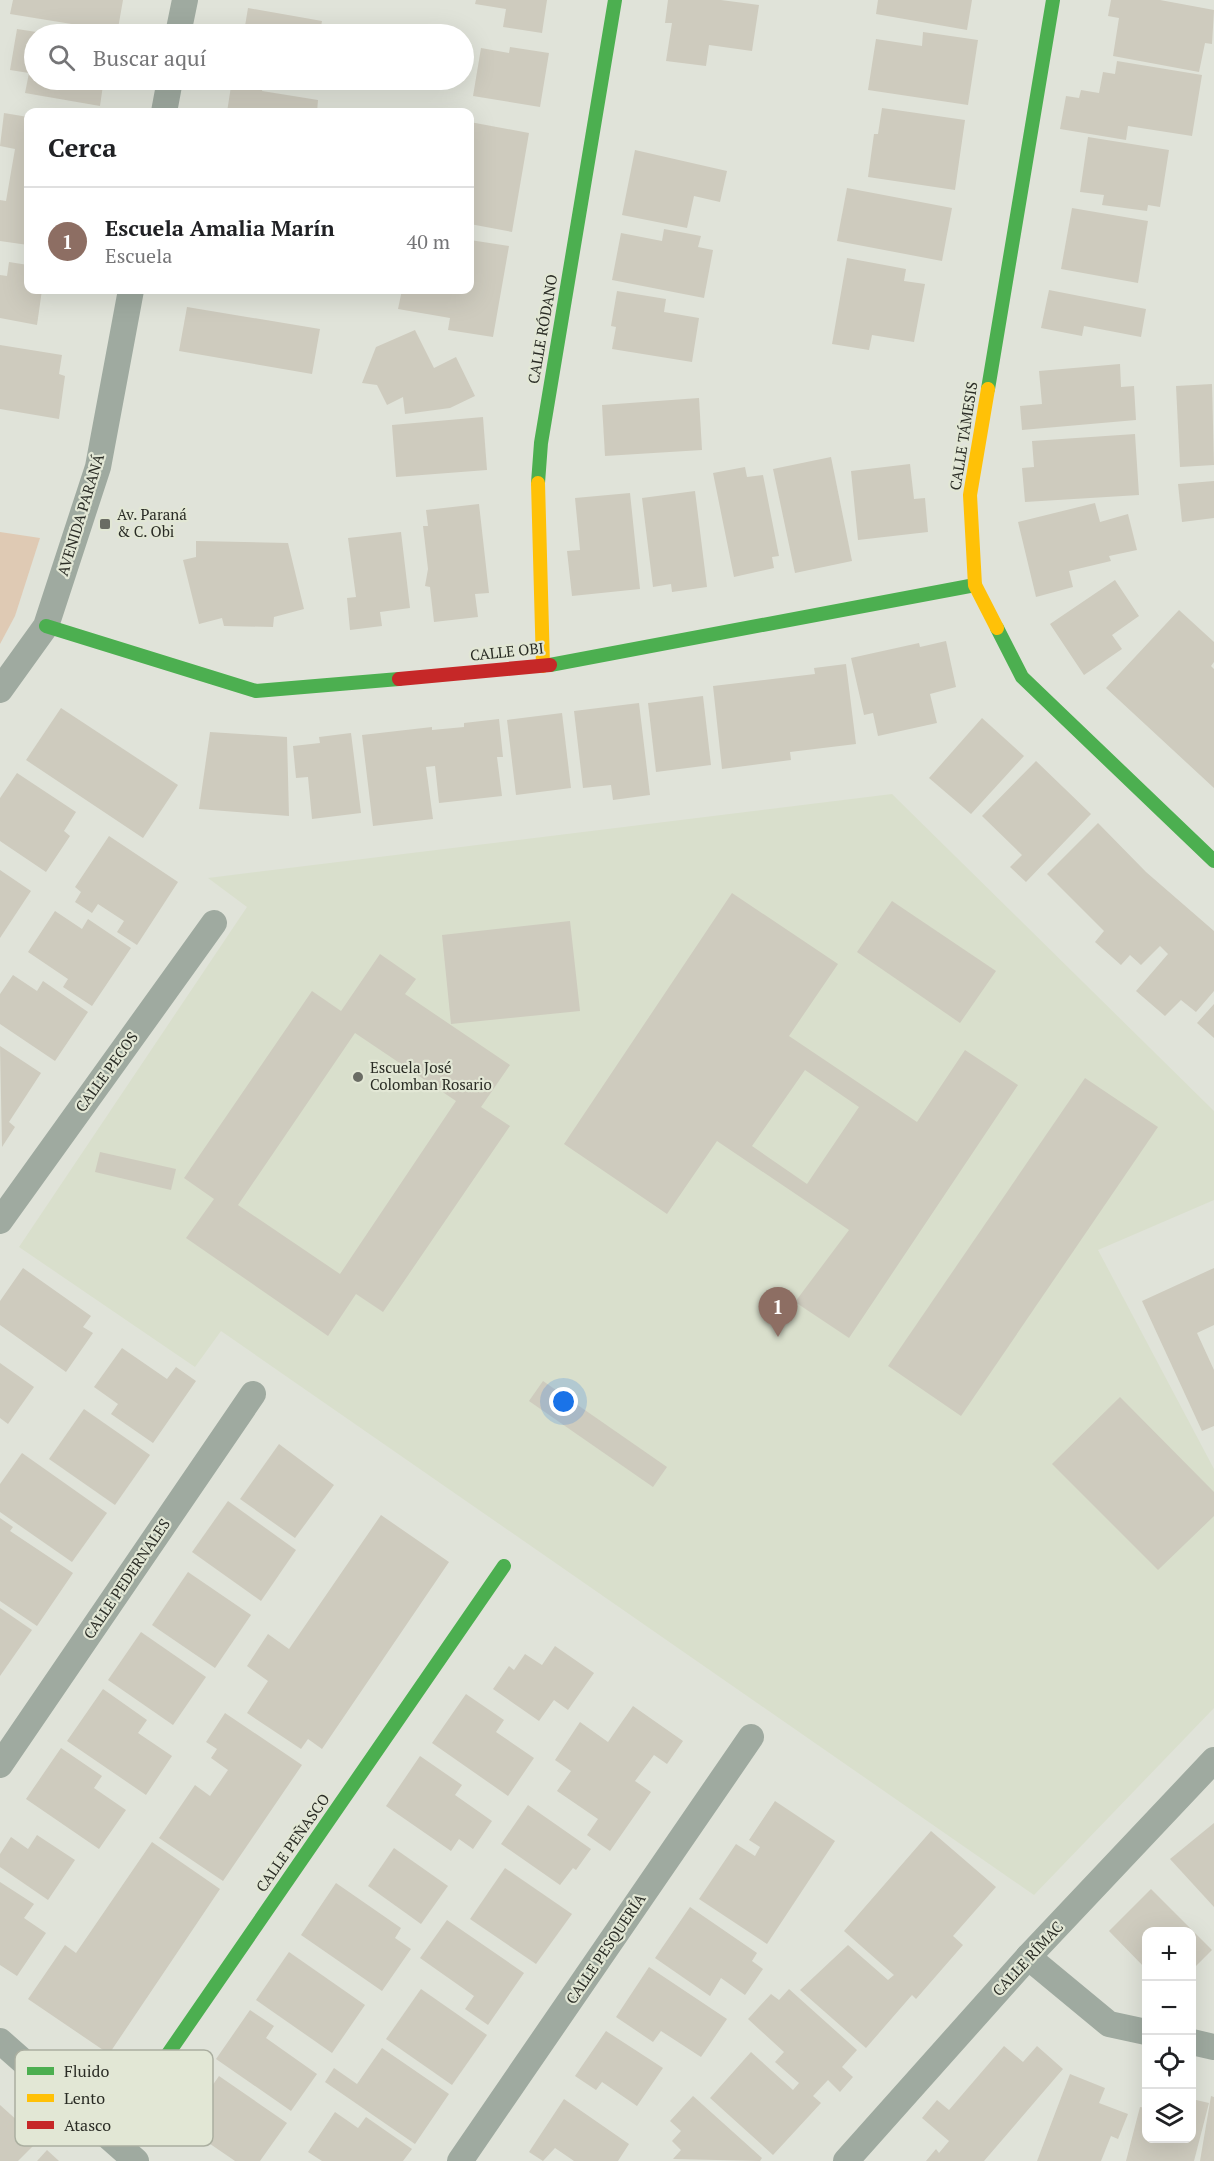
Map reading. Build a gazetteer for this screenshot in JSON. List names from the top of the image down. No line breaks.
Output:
{"streets":{"street":["CALLE RÓDANO","CALLE TÁMESIS","AVENIDA PARANÁ","CALLE OBI","CALLE PECOS","CALLE PEDERNALES","CALLE PEÑASCO","CALLE PESQUERÍA","CALLE RÍMAC"]},"crossings":[["CALLE RÓDANO","CALLE OBI"],["CALLE TÁMESIS","CALLE OBI"],["AVENIDA PARANÁ","CALLE OBI"]],"places":{"transit":["Av. Paraná & C. Obi"],"other":["Escuela José Colomban Rosario"]},"legend":["Fluido","Lento","Atasco"],"page":{"search":"Buscar aquí","heading":"Cerca","list":[{"mark":"1","name":"Escuela Amalia Marín","note":"Escuela","value":"40 m"}],"pins":"1","map_buttons":["+","−"]}}
